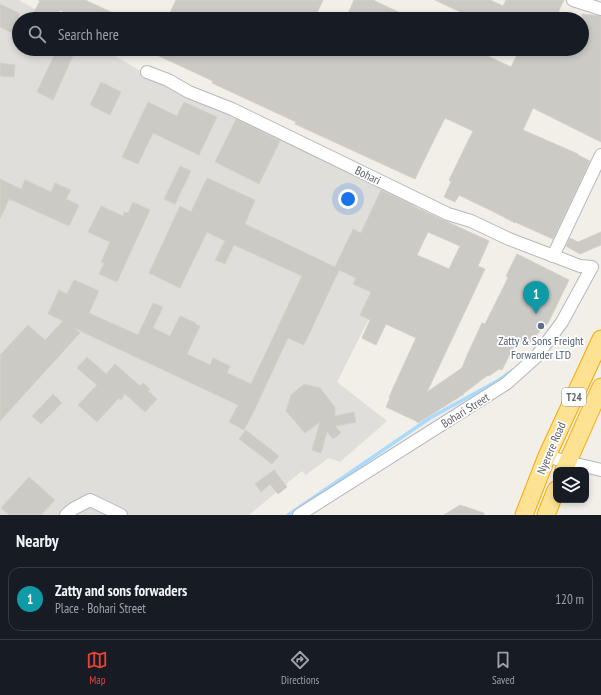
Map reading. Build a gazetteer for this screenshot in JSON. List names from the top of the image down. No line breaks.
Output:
{"streets":{"highway":["T24","Nyerere Road"],"street":["Bohari","Bohari Street"]},"crossings":[["Bohari","Bohari Street"]],"places":["Zatty & Sons Freight Forwarder LTD"],"page":{"search":"Search here","pins":"1","heading":"Nearby","list":[{"mark":"1","name":"Zatty and sons forwaders","note":"Place · Bohari Street","value":"120 m"}],"nav":["Map","Directions","Saved"]}}
